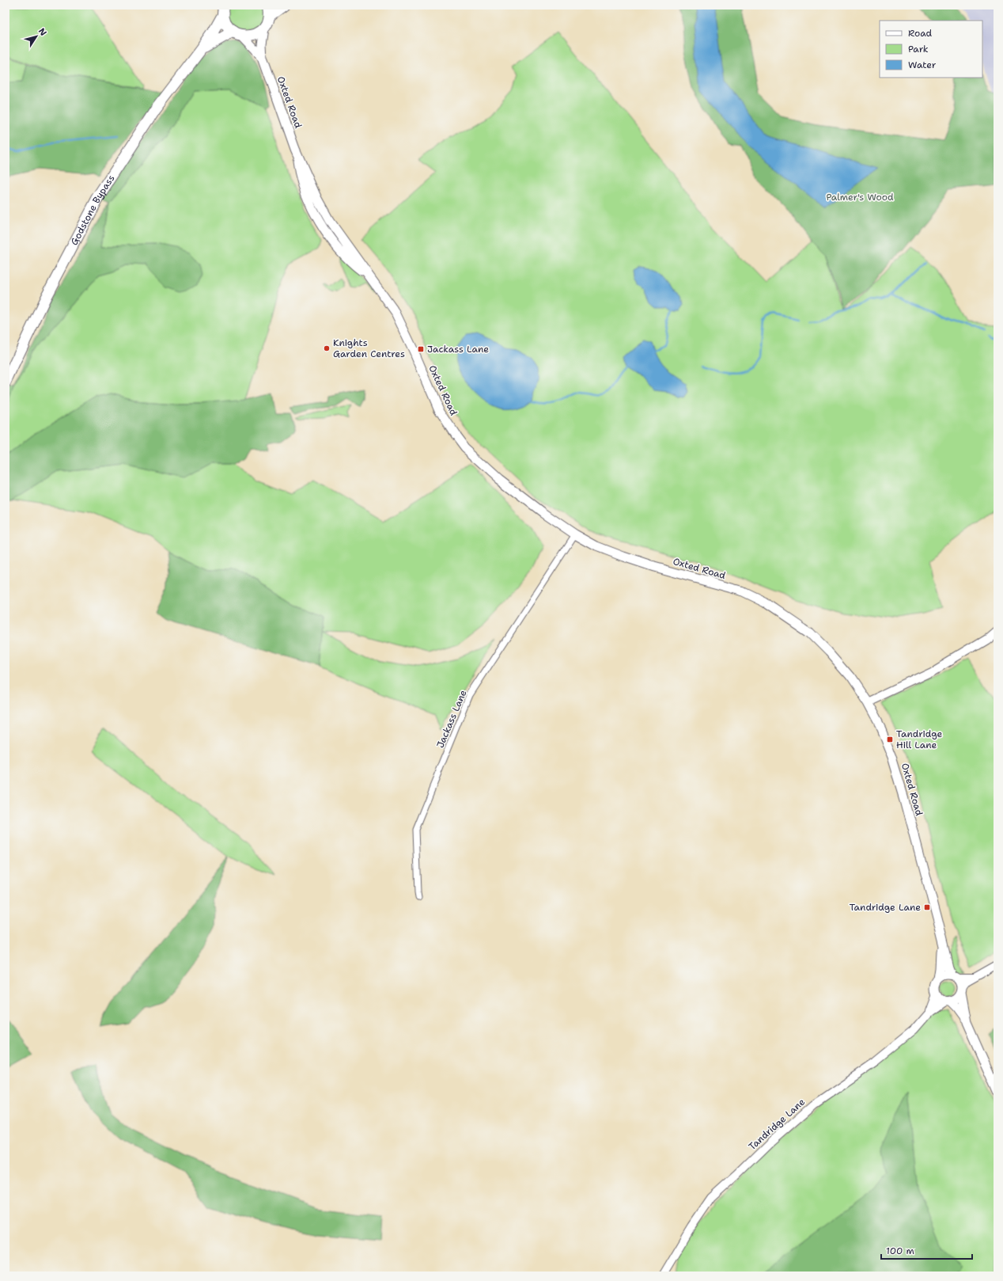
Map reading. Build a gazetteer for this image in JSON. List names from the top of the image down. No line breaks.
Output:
{"streets":{"highway":["Godstone Bypass"],"main road":["Oxted Road"],"street":["Jackass Lane","Tandridge Lane"]},"crossings":[["Oxted Road","Jackass Lane"],["Oxted Road","Tandridge Lane"]],"parks":["Palmer's Wood"],"places":{"other":["Knights Garden Centres"],"transit":["Jackass Lane","Tandridge Hill Lane","Tandridge Lane"]},"legend":["Road","Park","Water"],"scale_bar":"100 m","north":"top right"}
